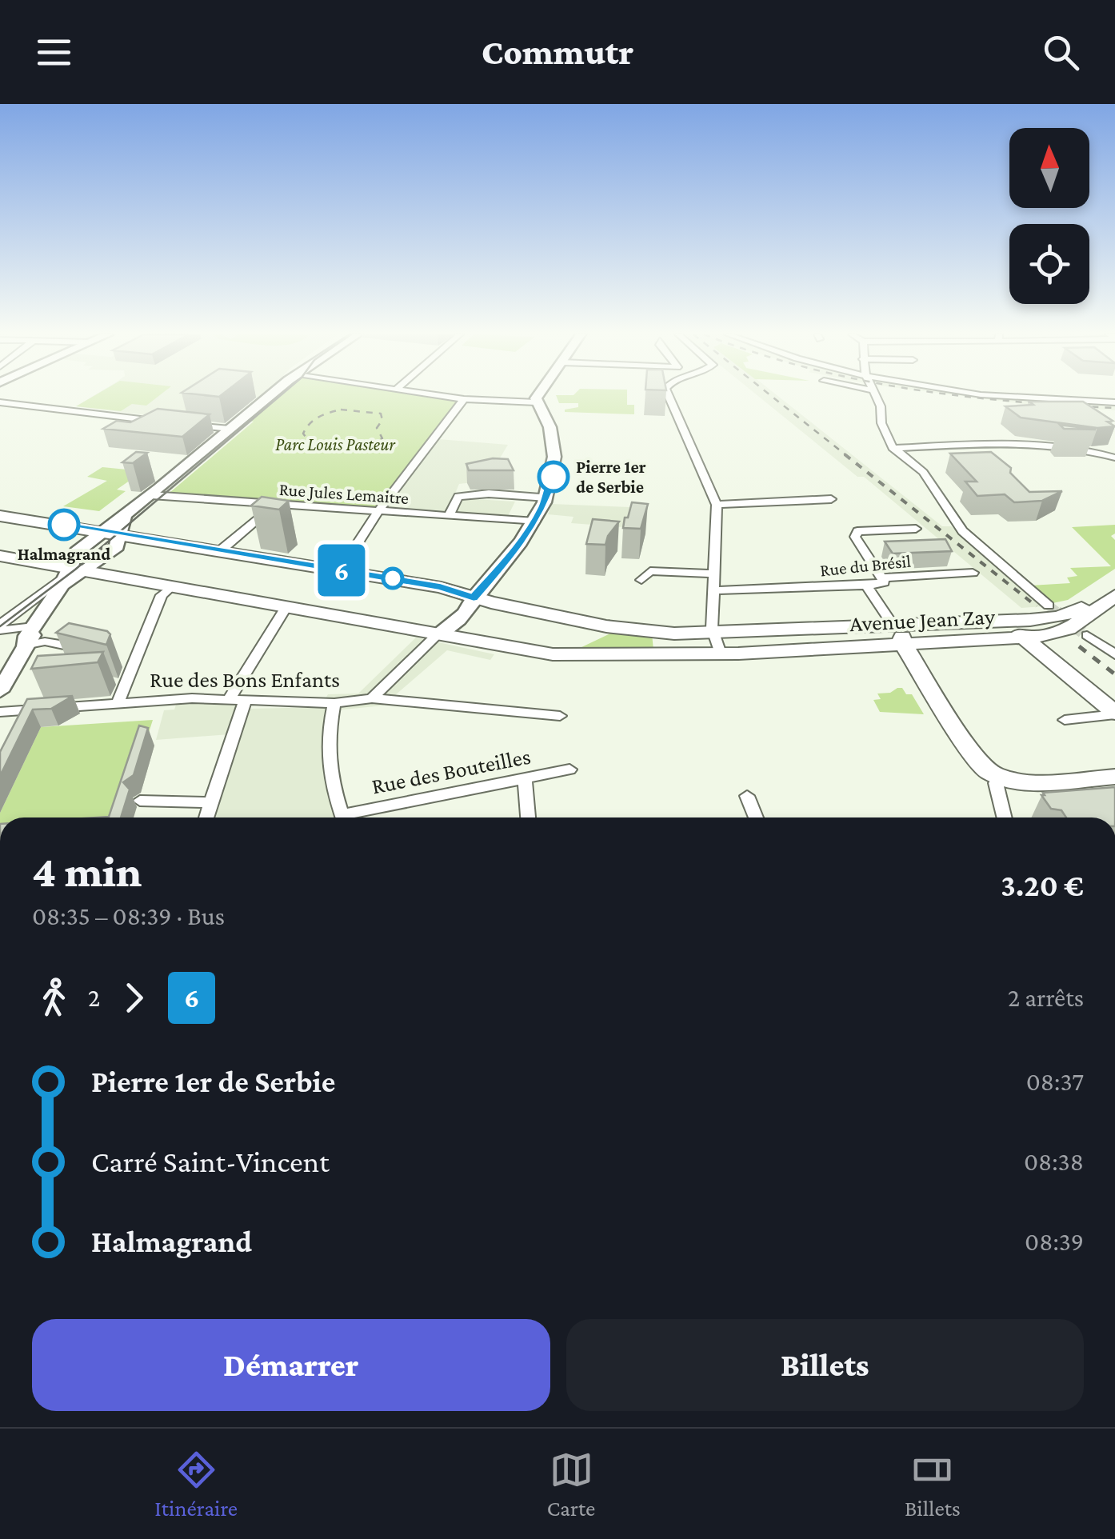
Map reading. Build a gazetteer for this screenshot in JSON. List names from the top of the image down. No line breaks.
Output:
{"streets":{"main road":["Avenue Jean Zay"],"street":["Rue Jules Lemaitre","Rue du Brésil","Rue des Bons Enfants","Rue des Bouteilles"]},"parks":["Parc Louis Pasteur"],"places":["Pierre 1er de Serbie","Halmagrand"],"lines":["bus line 6"],"north":"top","page":{"header":"Commutr","on_map":"6","heading":["4 min","08:35 – 08:39 · Bus","3.20 €"],"legs":["2","6","2 arrêts"],"list":[{"name":"Pierre 1er de Serbie","value":"08:37"},{"name":"Carré Saint-Vincent","value":"08:38"},{"name":"Halmagrand","value":"08:39"}],"buttons":["Démarrer","Billets"],"tabs":["Itinéraire","Carte","Billets"]}}
